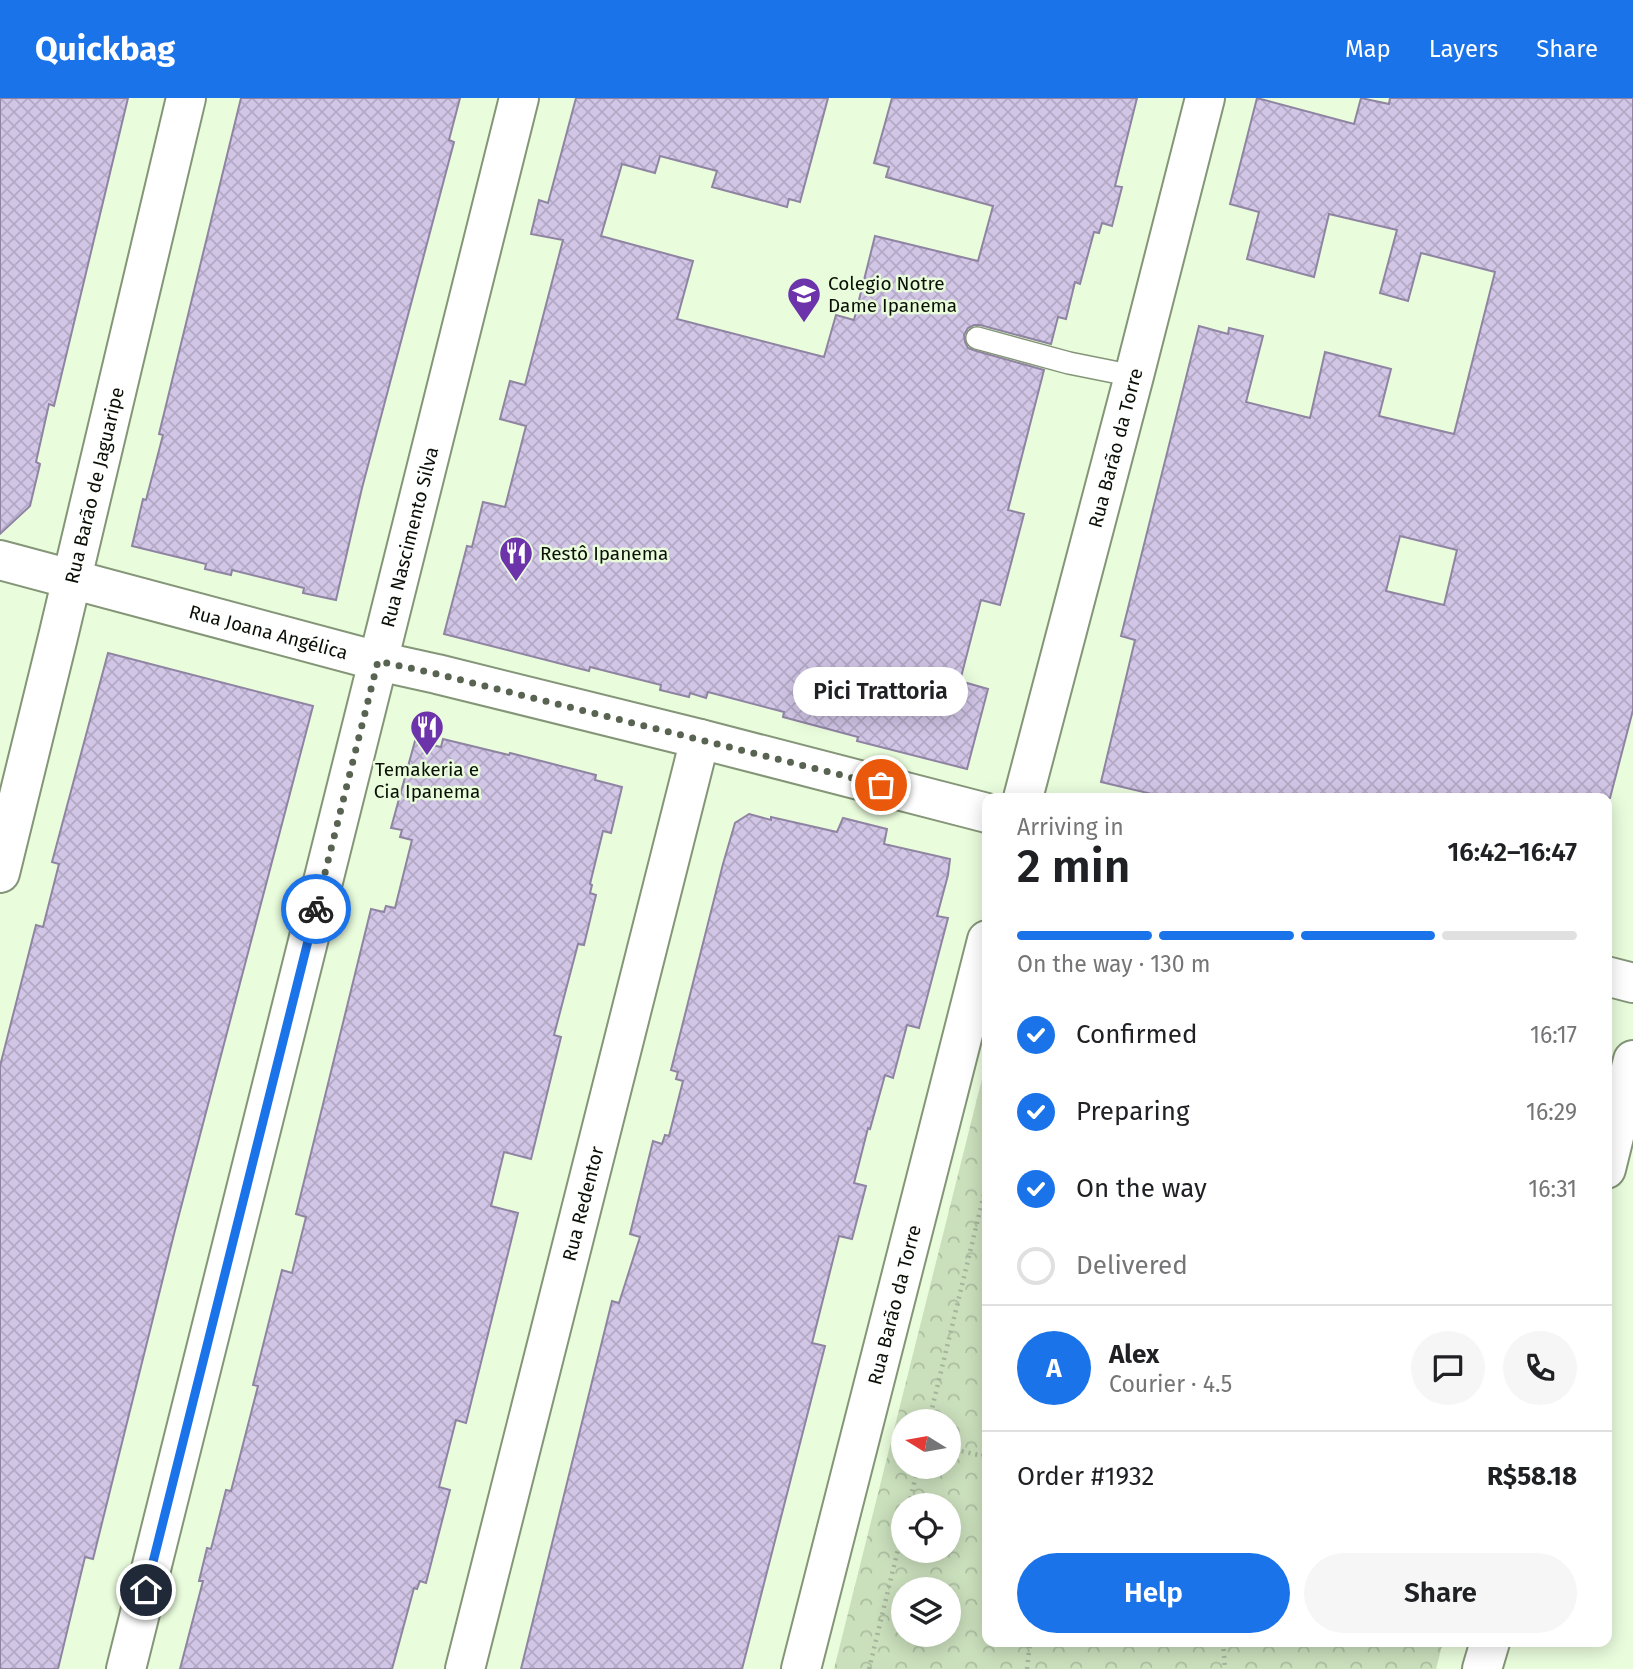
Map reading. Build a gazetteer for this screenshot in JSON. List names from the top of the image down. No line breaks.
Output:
{"streets":{"street":["Rua Barão da Torre","Rua Barão de Jaguaripe","Rua Nascimento Silva","Rua Joana Angélica","Rua Redentor"]},"crossings":[["Rua Barão de Jaguaripe","Rua Joana Angélica"],["Rua Nascimento Silva","Rua Joana Angélica"],["Rua Joana Angélica","Rua Redentor"]],"places":{"school or university":["Colegio Notre Dame Ipanema"],"restaurant":["Restô Ipanema","Temakeria e Cia Ipanema"],"other":["Pici Trattoria"]},"north":"left","page":{"header":"Quickbag","nav":["Map","Layers","Share"],"bubble":"Pici Trattoria","heading":["2 min","Arriving in","16:42–16:47"],"panel":["Alex","Courier · 4.5","Order #1932","R$58.18"],"bar":"On the way · 130 m","list":[["Confirmed","16:17"],["Preparing","16:29"],["On the way","16:31"],"Delivered"],"round":"A","buttons":["Help","Share"]}}
